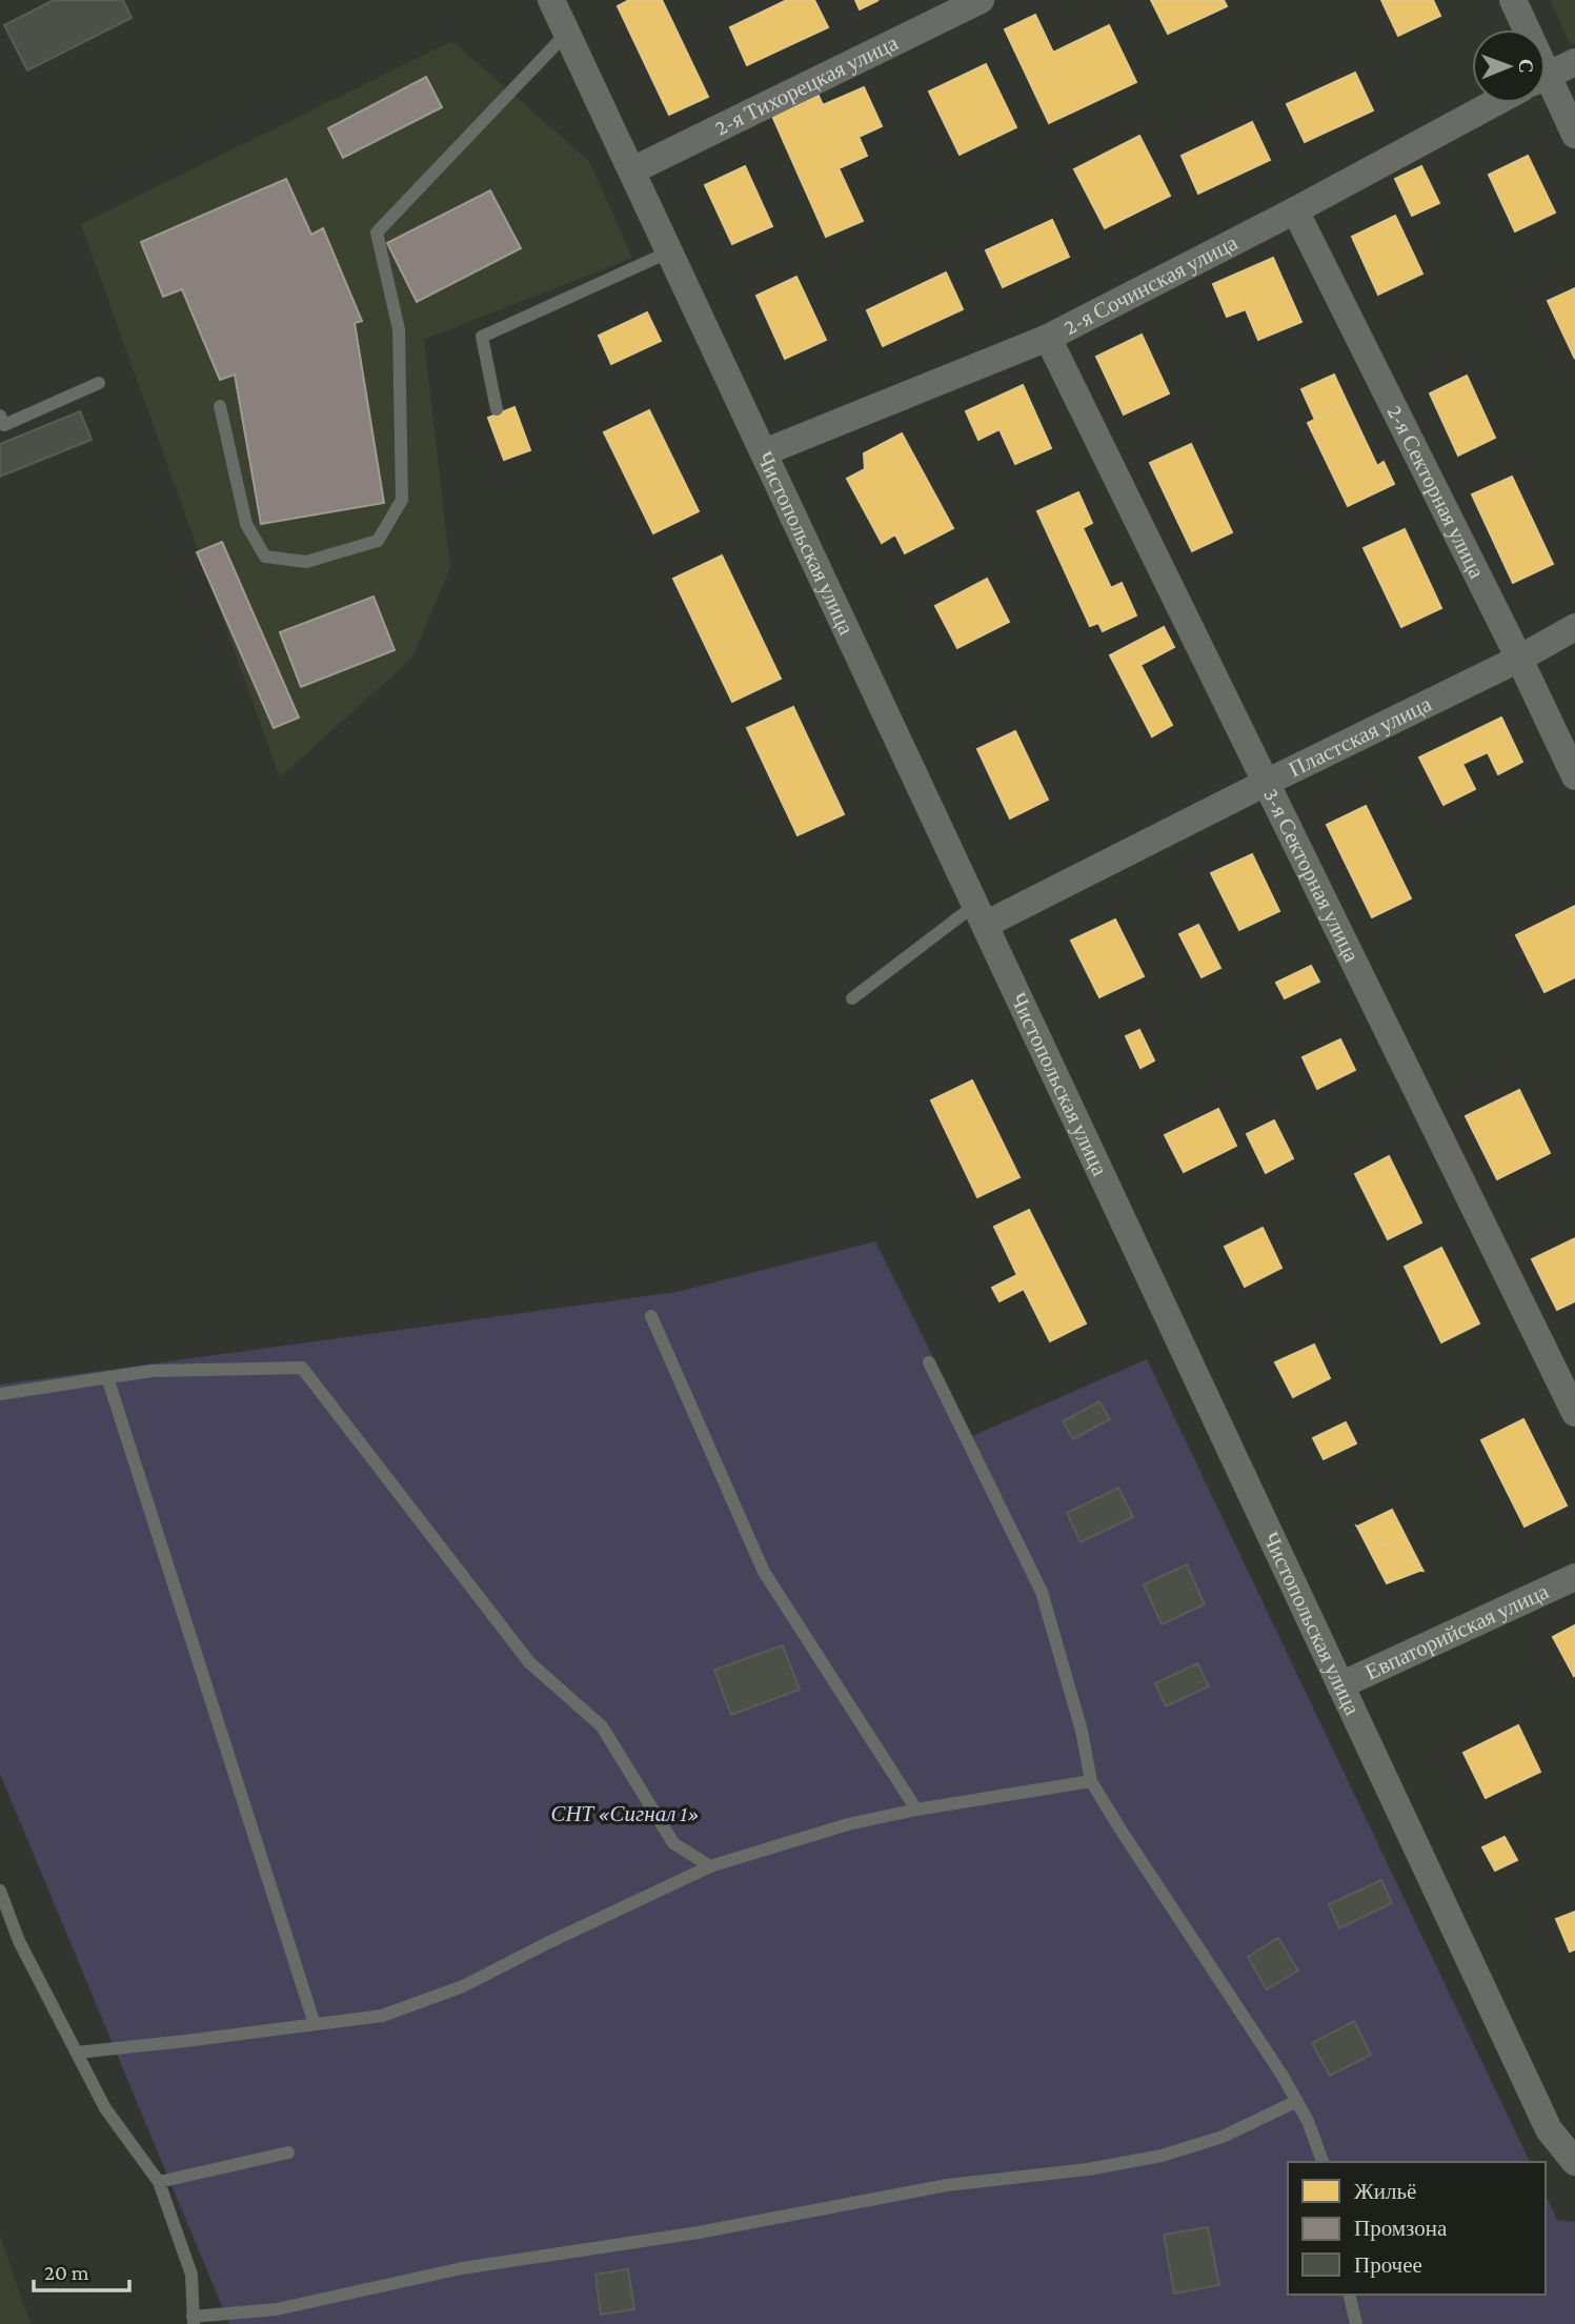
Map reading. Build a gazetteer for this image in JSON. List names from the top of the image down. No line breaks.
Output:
{"streets":{"street":["2-я Тихорецкая улица","2-я Сочинская улица","2-я Секторная улица","Чистопольская улица","Пластская улица","3-я Секторная улица","Евпаторийская улица"]},"crossings":[["2-я Тихорецкая улица","Чистопольская улица"],["2-я Сочинская улица","2-я Секторная улица"],["2-я Сочинская улица","Чистопольская улица"],["2-я Сочинская улица","3-я Секторная улица"],["2-я Секторная улица","Пластская улица"],["Чистопольская улица","Пластская улица"],["Чистопольская улица","Евпаторийская улица"],["Пластская улица","3-я Секторная улица"]],"parks":["СНТ «Сигнал 1»"],"legend":["Жильё","Промзона","Прочее"],"scale_bar":"20 m","north":"right"}
